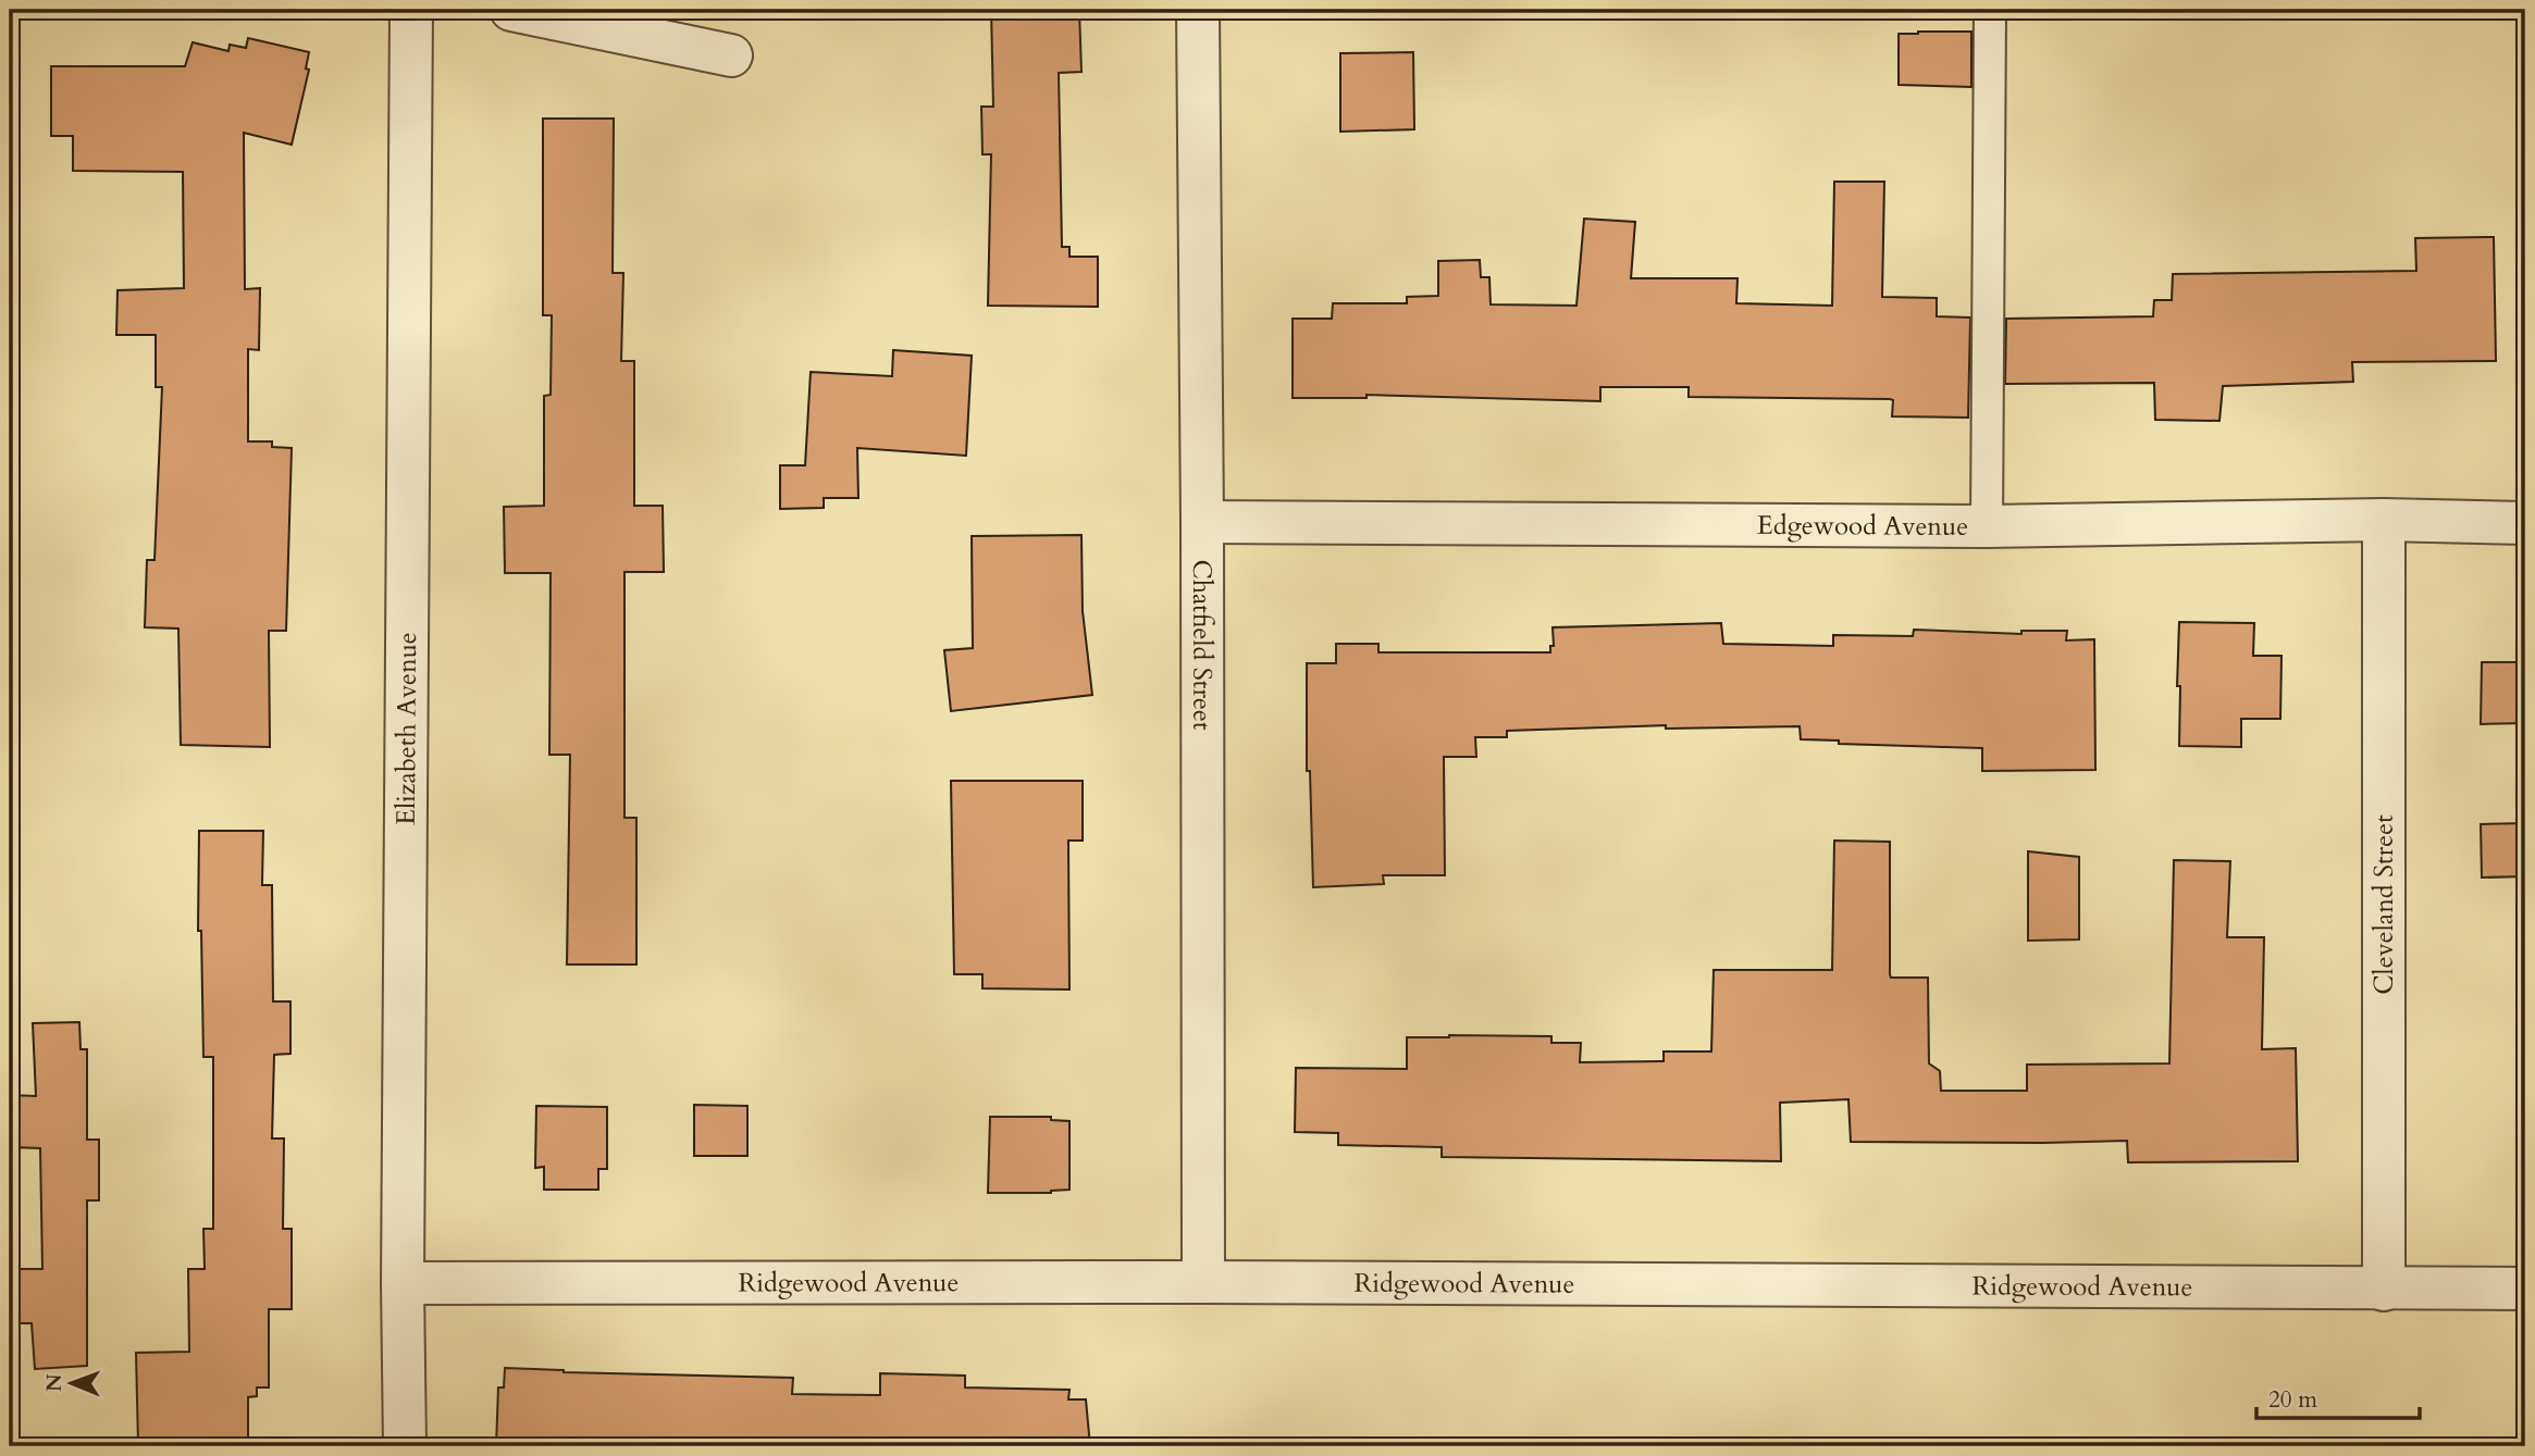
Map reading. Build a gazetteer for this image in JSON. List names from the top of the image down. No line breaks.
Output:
{"streets":{"street":["Edgewood Avenue","Chatfield Street","Elizabeth Avenue","Cleveland Street","Ridgewood Avenue"]},"crossings":[["Edgewood Avenue","Chatfield Street"],["Edgewood Avenue","Cleveland Street"],["Chatfield Street","Ridgewood Avenue"],["Elizabeth Avenue","Ridgewood Avenue"],["Cleveland Street","Ridgewood Avenue"]],"scale_bar":"20 m","north":"left"}
